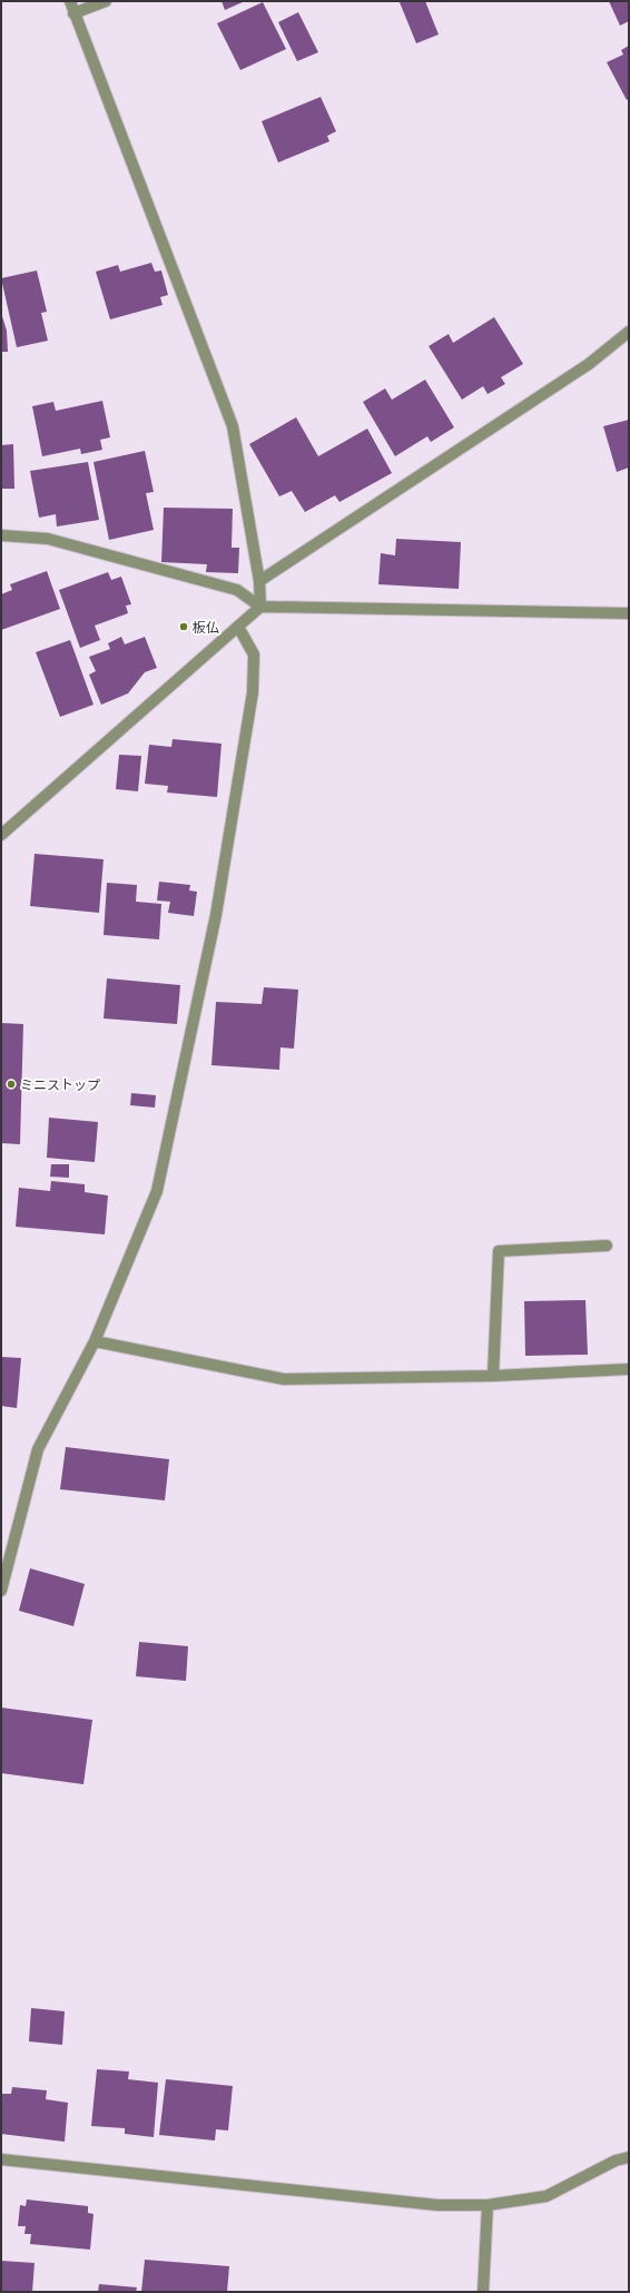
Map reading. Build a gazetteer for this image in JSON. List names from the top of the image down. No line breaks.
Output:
{"places":["板仏","ミニストップ"]}
